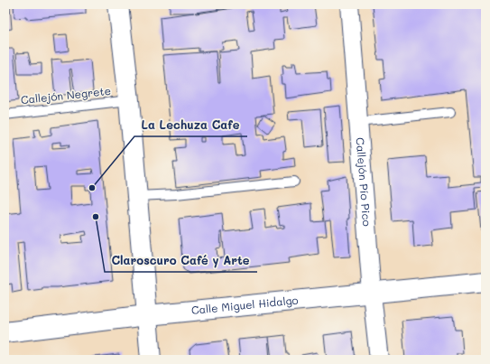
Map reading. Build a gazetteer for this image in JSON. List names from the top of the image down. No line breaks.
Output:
{"streets":{"street":["Callejón Pío Pico","Calle Miguel Hidalgo"],"lane":["Callejón Negrete"]},"crossings":[["Callejón Pío Pico","Calle Miguel Hidalgo"]],"places":["La Lechuza Cafe","Claroscuro Café y Arte"]}
